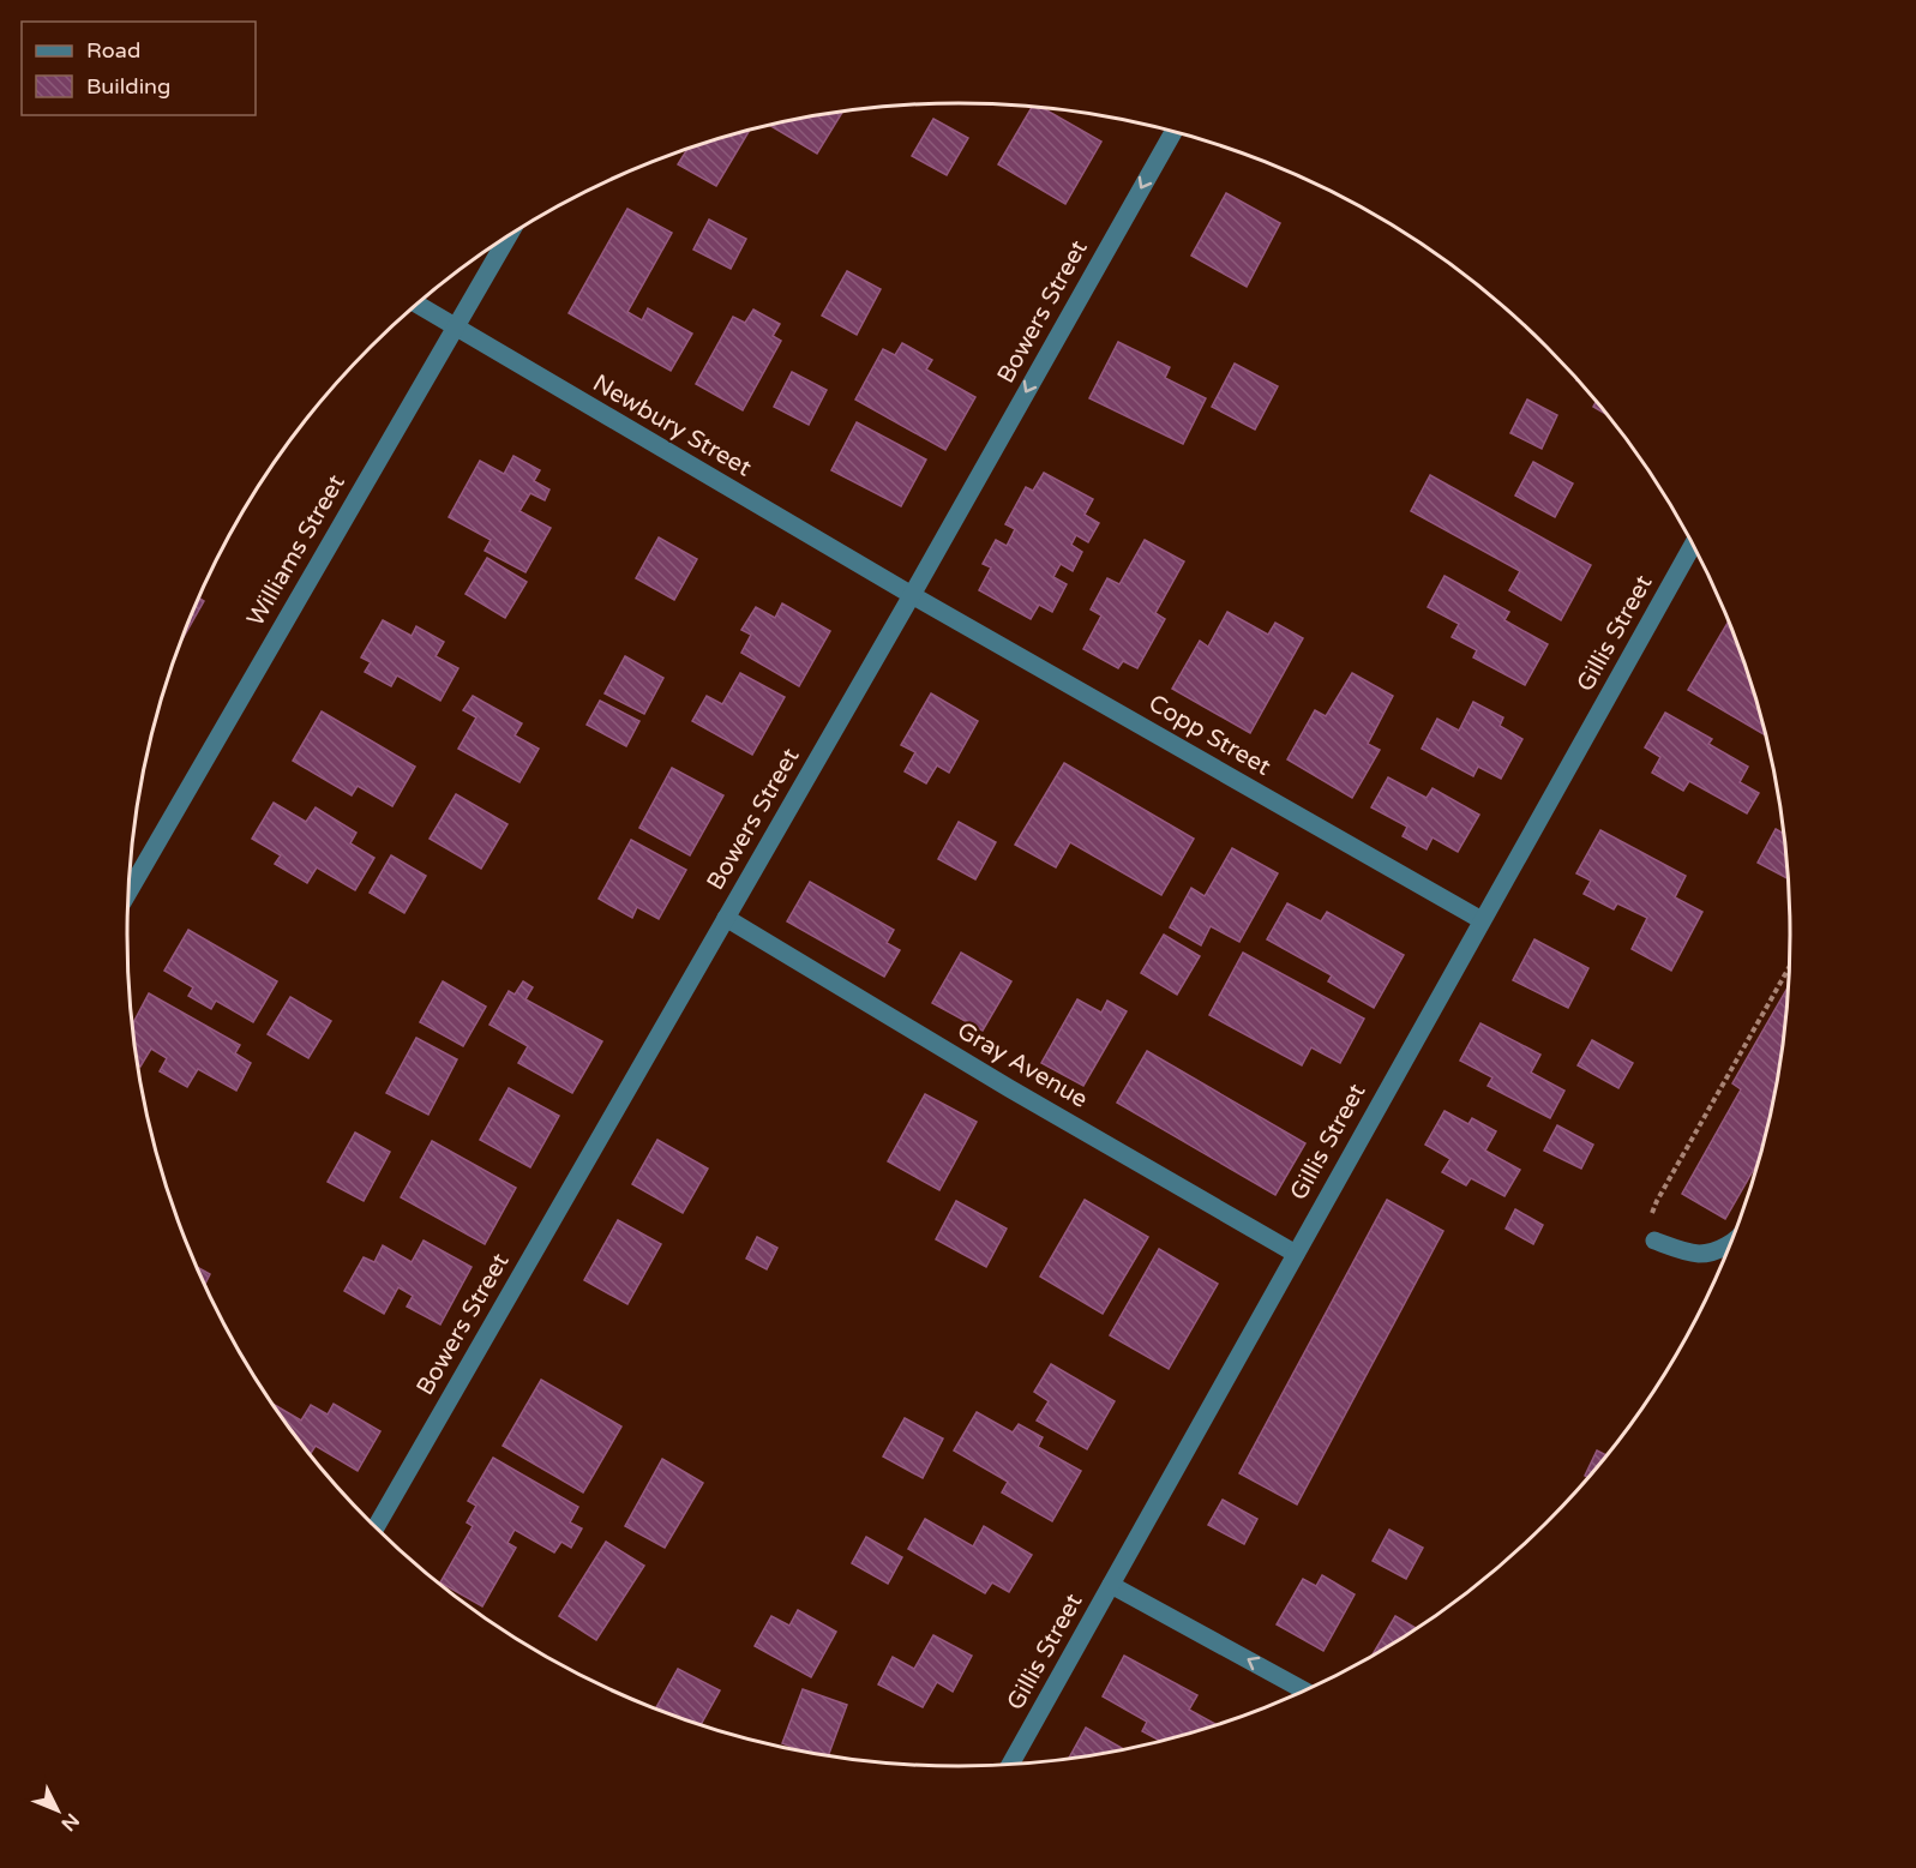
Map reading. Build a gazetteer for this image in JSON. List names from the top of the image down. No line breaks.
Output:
{"streets":{"street":["Bowers Street","Newbury Street","Williams Street","Gillis Street","Copp Street","Gray Avenue"]},"crossings":[["Bowers Street","Newbury Street"],["Bowers Street","Copp Street"],["Bowers Street","Gray Avenue"],["Newbury Street","Williams Street"],["Newbury Street","Copp Street"],["Gillis Street","Copp Street"],["Gillis Street","Gray Avenue"]],"legend":["Road","Building"],"north":"bottom right"}
